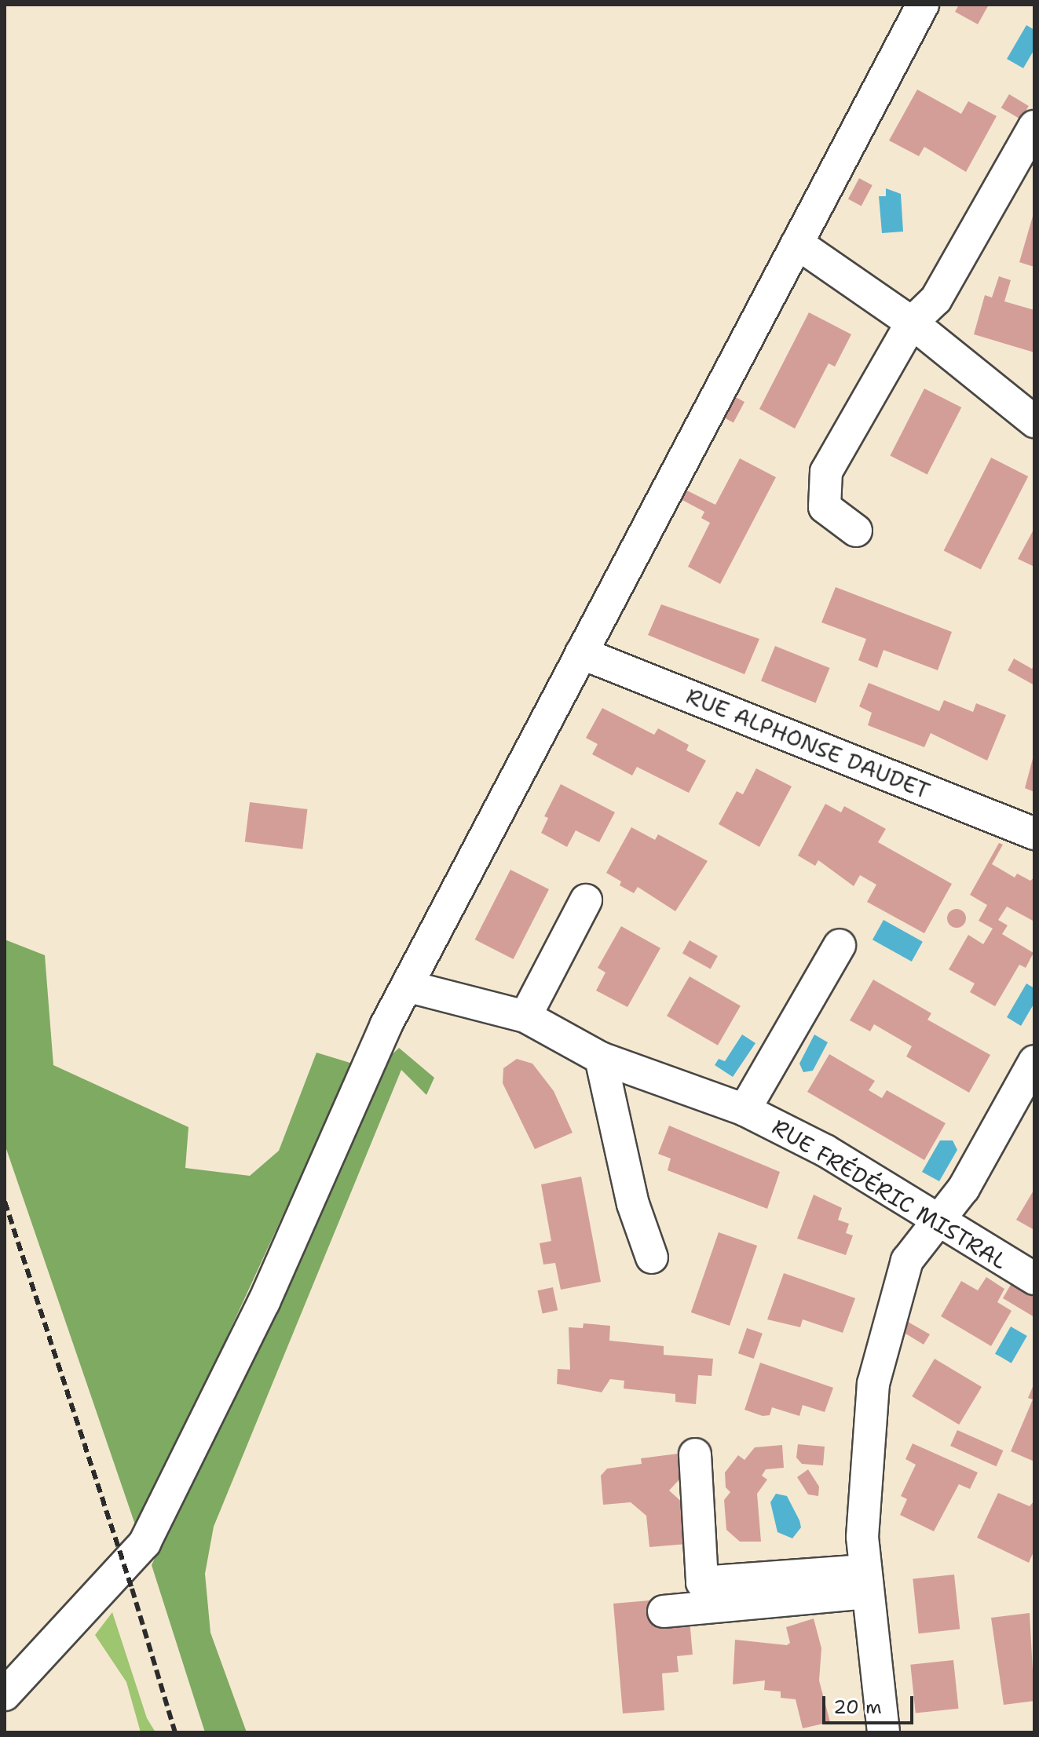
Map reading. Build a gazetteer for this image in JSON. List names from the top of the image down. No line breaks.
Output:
{"streets":{"street":["RUE ALPHONSE DAUDET","RUE FRÉDÉRIC MISTRAL"]},"scale_bar":"20 m"}
